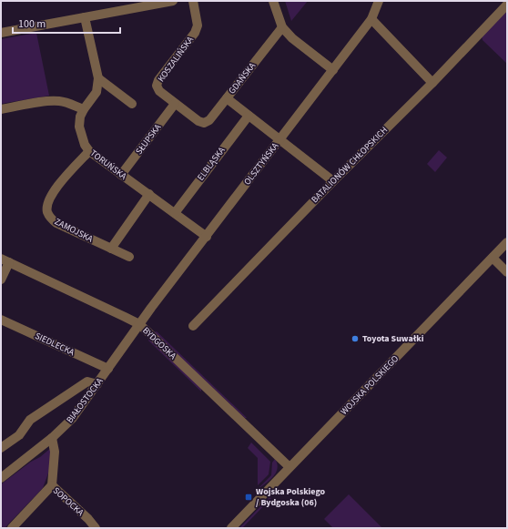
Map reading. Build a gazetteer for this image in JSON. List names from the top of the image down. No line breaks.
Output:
{"streets":{"street":["KOSZALIŃSKA","GDAŃSKA","SŁUPSKA","ELBLĄSKA","OLSZTYŃSKA","TORUŃSKA","BATALIONÓW CHŁOPSKICH","ZAMOJSKA","BYDGOSKA","SIEDLECKA","WOJSKA POLSKIEGO","BIAŁOSTOCKA","SOPOCKA"]},"crossings":[["KOSZALIŃSKA","GDAŃSKA"],["KOSZALIŃSKA","SŁUPSKA"],["SŁUPSKA","TORUŃSKA"],["ELBLĄSKA","TORUŃSKA"],["OLSZTYŃSKA","TORUŃSKA"],["OLSZTYŃSKA","BYDGOSKA"],["OLSZTYŃSKA","BIAŁOSTOCKA"],["TORUŃSKA","ZAMOJSKA"],["BYDGOSKA","WOJSKA POLSKIEGO"],["BYDGOSKA","BIAŁOSTOCKA"],["SIEDLECKA","BIAŁOSTOCKA"]],"places":{"other":["Toyota Suwałki"],"transit":["Wojska Polskiego / Bydgoska (06)"]},"scale_bar":"100 m"}
